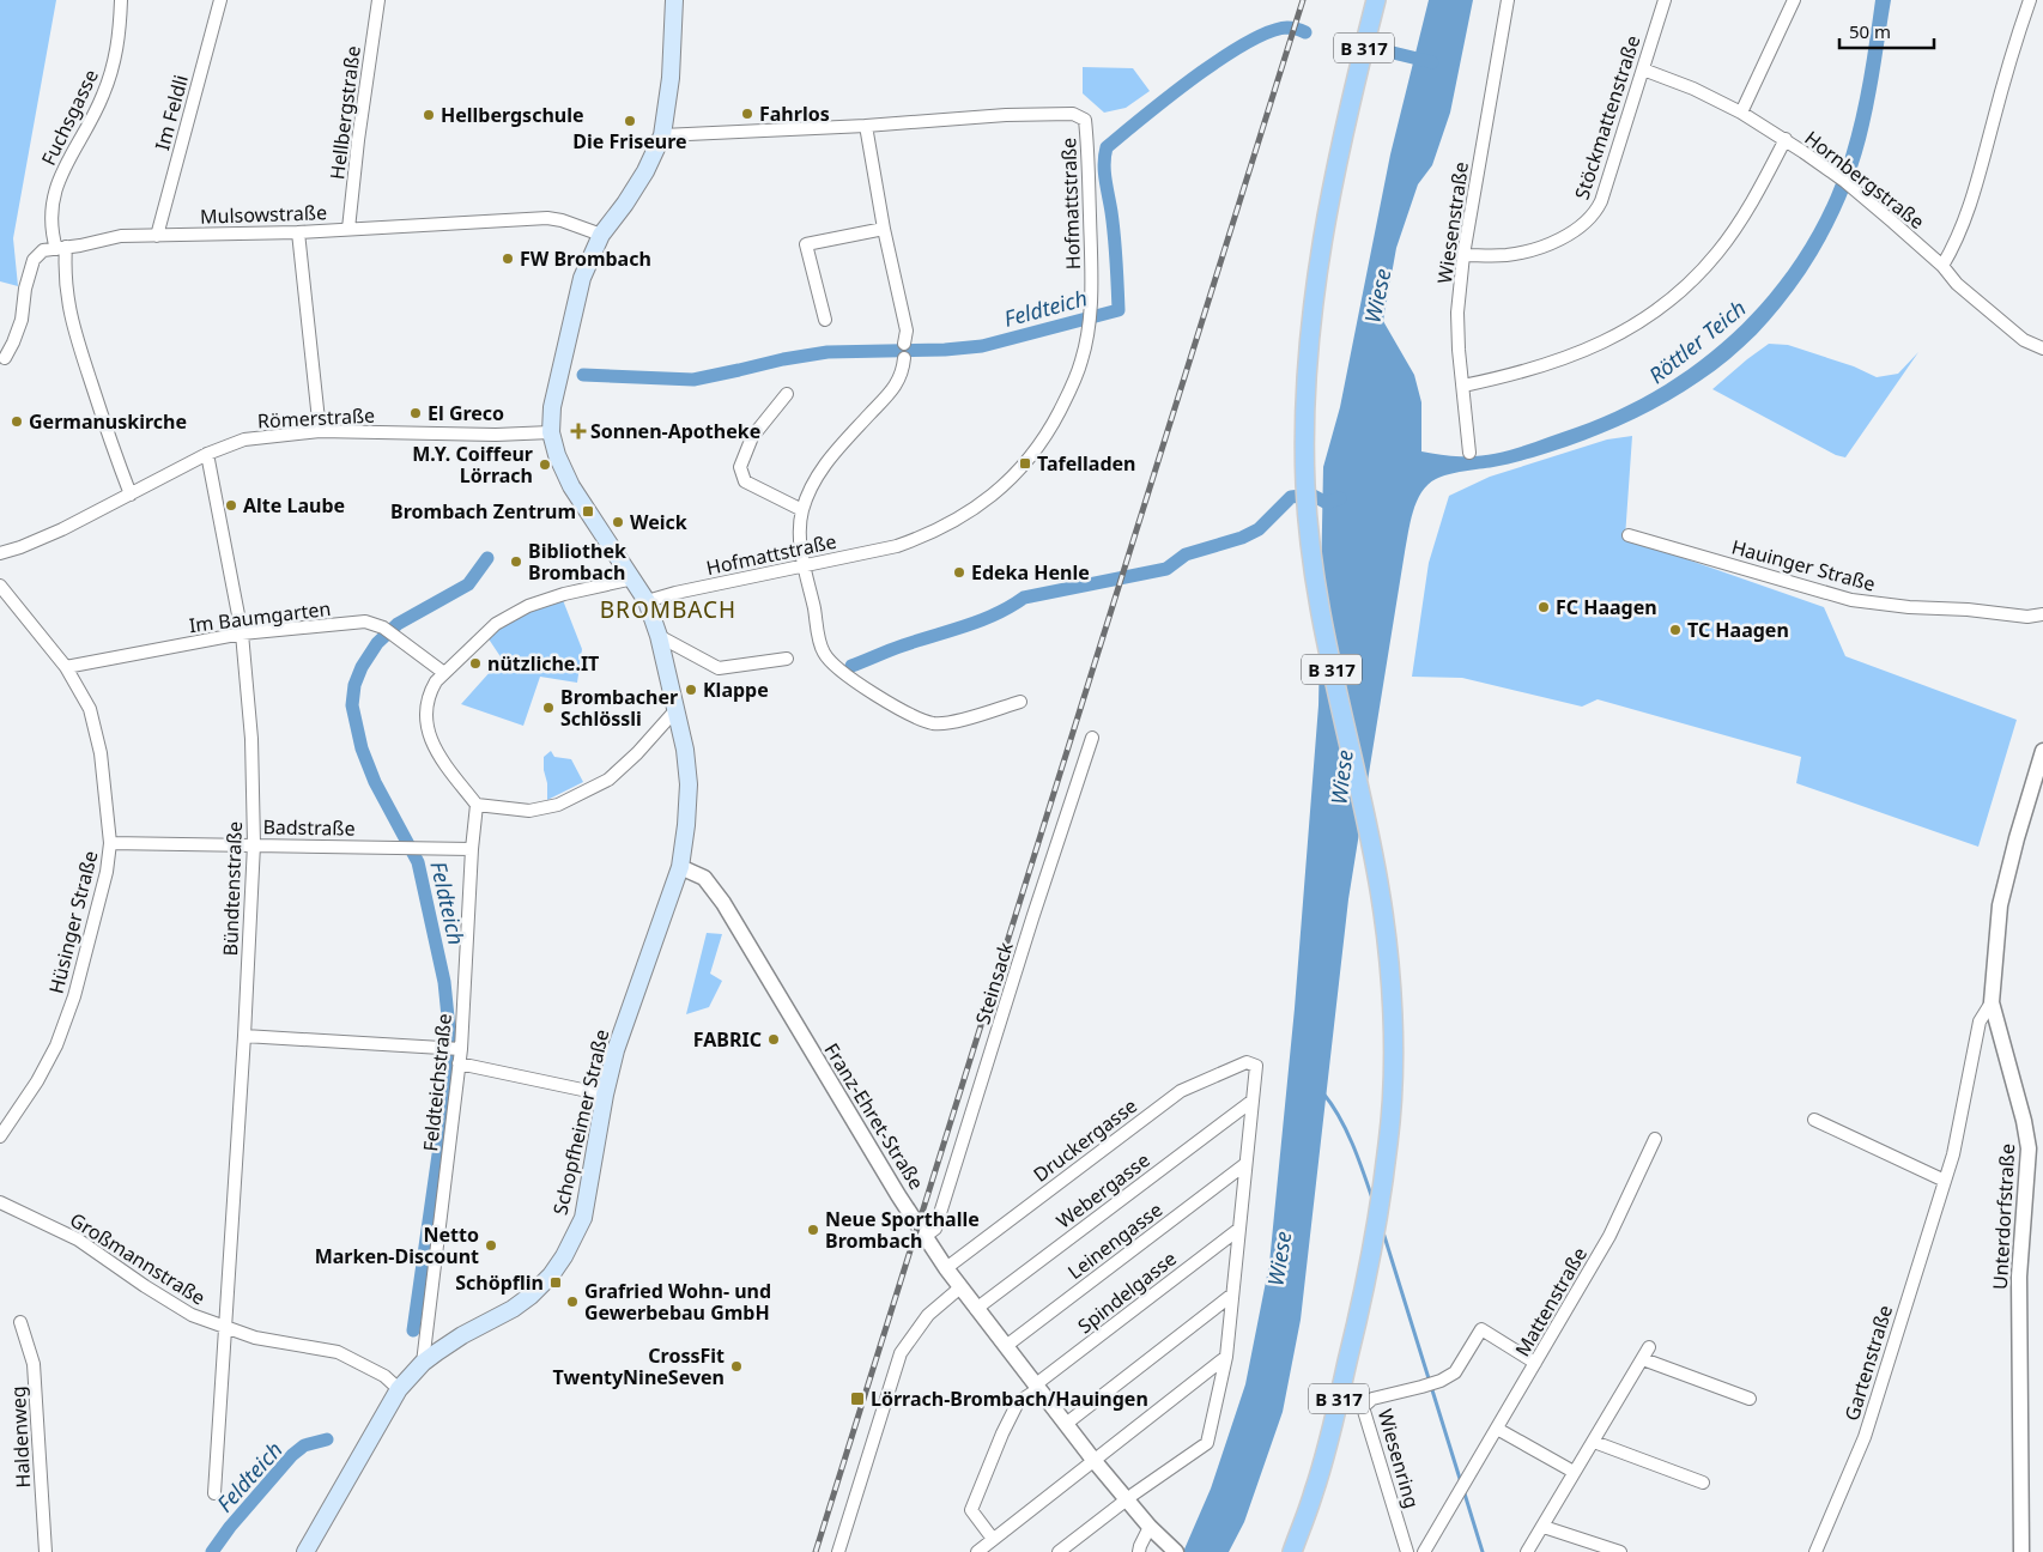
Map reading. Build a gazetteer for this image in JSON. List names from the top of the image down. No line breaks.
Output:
{"streets":{"main road":["B 317","Schopfheimer Straße"],"street":["Im Feldli","Hellbergstraße","Fuchsgasse","Stöckmattenstraße","Hornbergstraße","Hofmattstraße","Mulsowstraße","Wiesenstraße","Römerstraße","Hauinger Straße","Im Baumgarten","Badstraße","Bündtenstraße","Hüsinger Straße","Steinsack","Feldteichstraße","Franz-Ehret-Straße","Druckergasse","Webergasse","Unterdorfstraße","Leinengasse","Großmannstraße","Spindelgasse","Mattenstraße","Gartenstraße","Haldenweg","Wiesenring"]},"crossings":[["Im Feldli","Mulsowstraße"],["Hellbergstraße","Mulsowstraße"],["Fuchsgasse","Mulsowstraße"],["Fuchsgasse","Römerstraße"],["Stöckmattenstraße","Hornbergstraße"],["Stöckmattenstraße","Wiesenstraße"],["Hofmattstraße","Schopfheimer Straße"],["Römerstraße","Bündtenstraße"],["Römerstraße","Schopfheimer Straße"],["Im Baumgarten","Bündtenstraße"],["Im Baumgarten","Hüsinger Straße"],["Badstraße","Bündtenstraße"],["Badstraße","Hüsinger Straße"],["Badstraße","Feldteichstraße"],["Bündtenstraße","Großmannstraße"],["Steinsack","Franz-Ehret-Straße"],["Feldteichstraße","Schopfheimer Straße"],["Franz-Ehret-Straße","Schopfheimer Straße"],["Franz-Ehret-Straße","Druckergasse"],["Franz-Ehret-Straße","Webergasse"],["Franz-Ehret-Straße","Leinengasse"],["Franz-Ehret-Straße","Spindelgasse"],["Schopfheimer Straße","Großmannstraße"],["Druckergasse","Webergasse"],["Unterdorfstraße","Gartenstraße"],["Mattenstraße","Wiesenring"]],"districts":["BROMBACH"],"water":["Wiese","Feldteich","Röttler Teich"],"places":{"other":["Fahrlos","Hellbergschule","Die Friseure","FW Brombach","El Greco","Germanuskirche","M.Y. Coiffeur Lörrach","Alte Laube","Weick","Bibliothek Brombach","Edeka Henle","FC Haagen","TC Haagen","nützliche.IT","Klappe","Brombacher Schlössli","FABRIC","Neue Sporthalle Brombach","Netto Marken-Discount","Grafried Wohn- und Gewerbebau GmbH","CrossFit TwentyNineSeven"],"health":["Sonnen-Apotheke"],"transit":["Tafelladen","Brombach Zentrum","Schöpflin","Lörrach-Brombach/Hauingen"]},"scale_bar":"50 m"}
